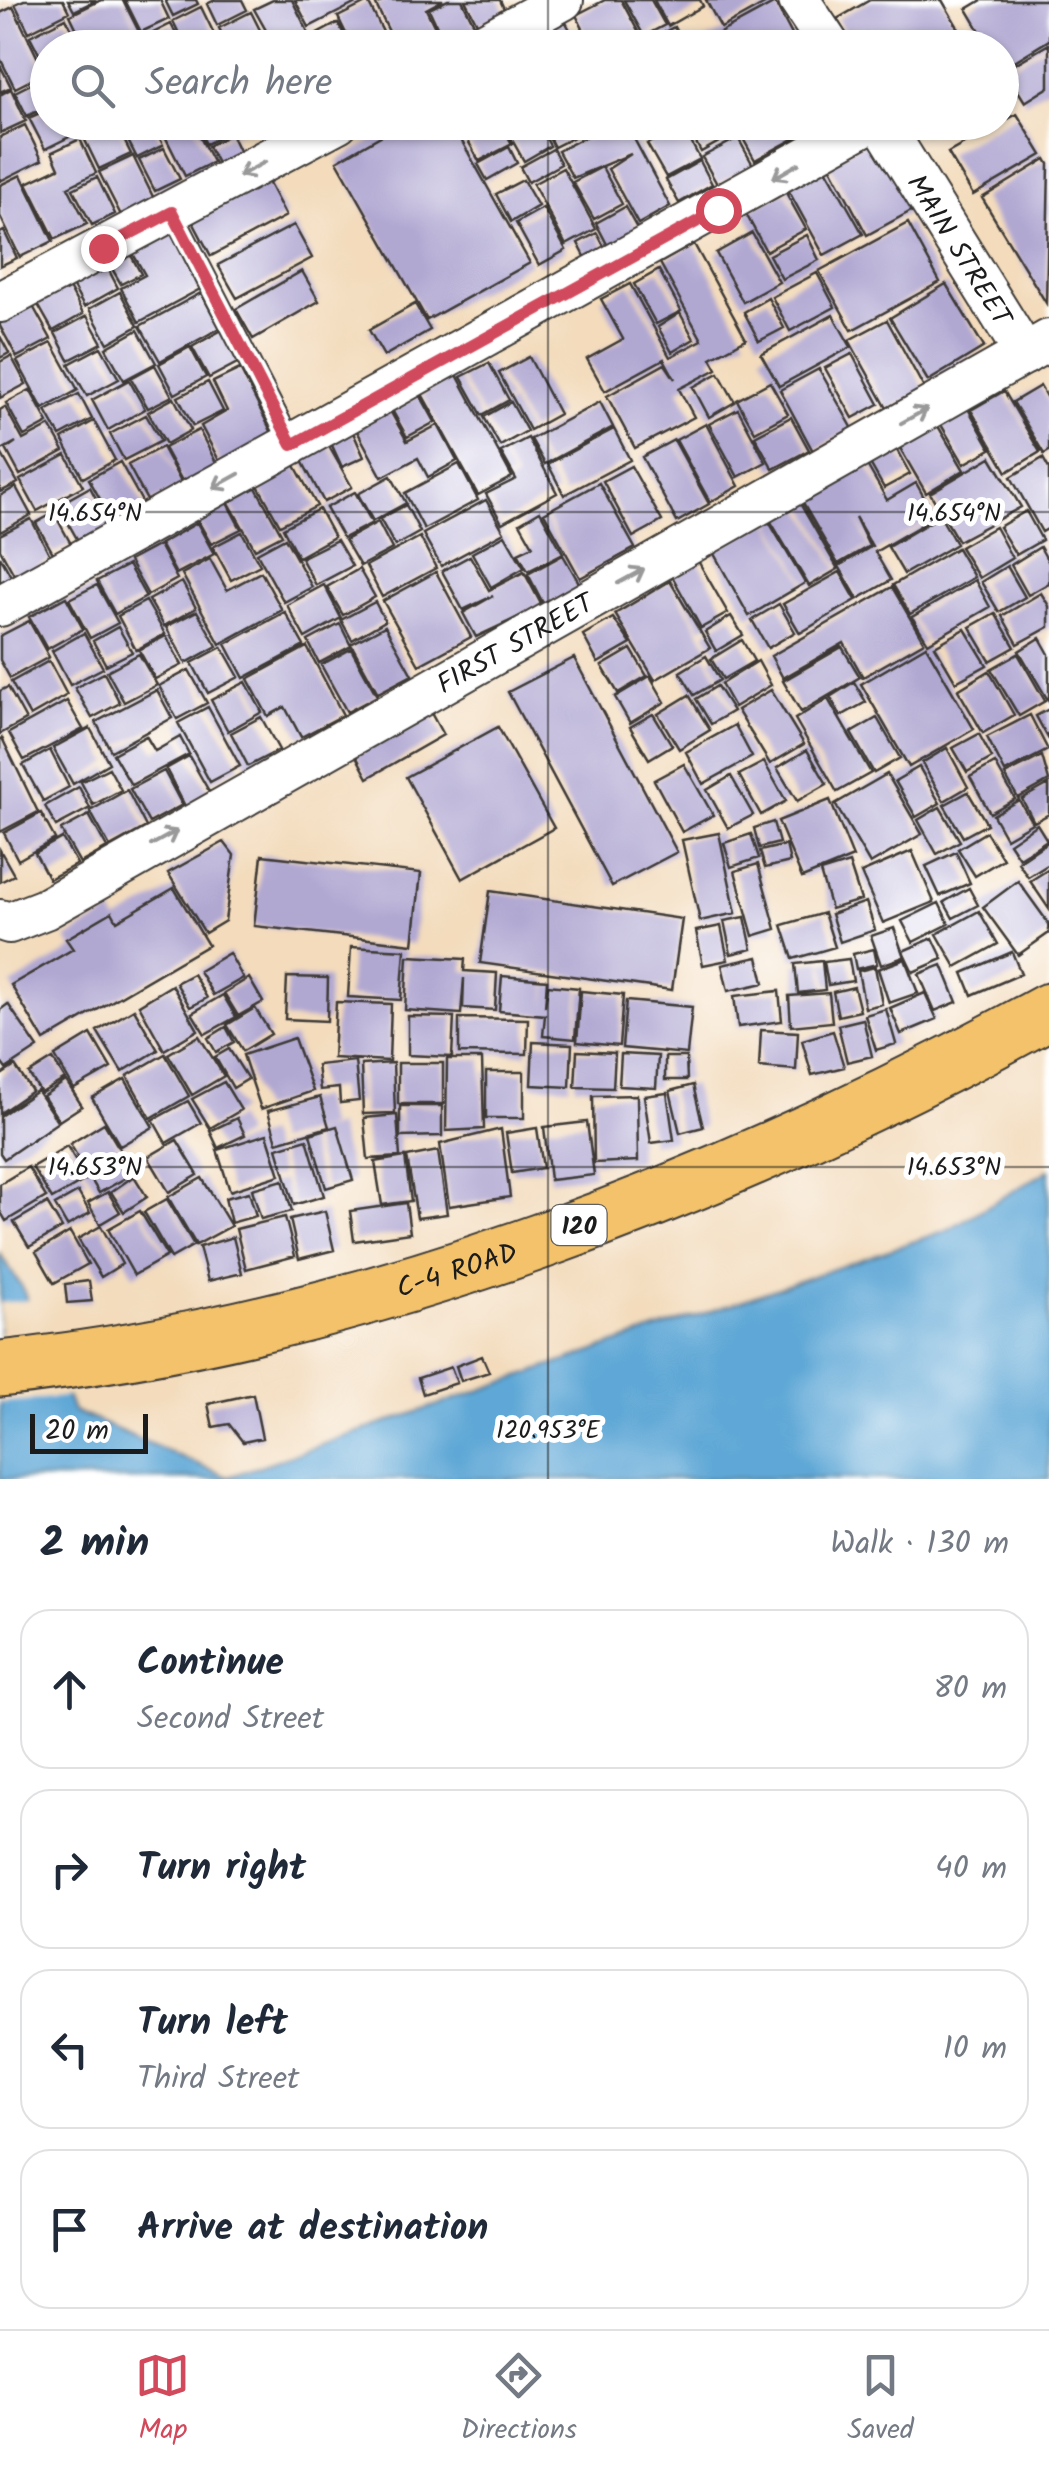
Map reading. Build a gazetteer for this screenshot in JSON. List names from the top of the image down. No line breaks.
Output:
{"streets":{"highway":["120","C-4 ROAD"],"street":["MAIN STREET","FIRST STREET"]},"crossings":[["MAIN STREET","FIRST STREET"]],"scale_bar":"20 m","page":{"search":"Search here","scale":"20 m","heading":["2 min","Walk · 130 m"],"list":[["Continue","Second Street","80 m"],["Turn right","40 m"],["Turn left","Third Street","10 m"],"Arrive at destination"],"nav":["Map","Directions","Saved"]},"coordinates":["14.654°N","14.653°N","120.953°E"]}
